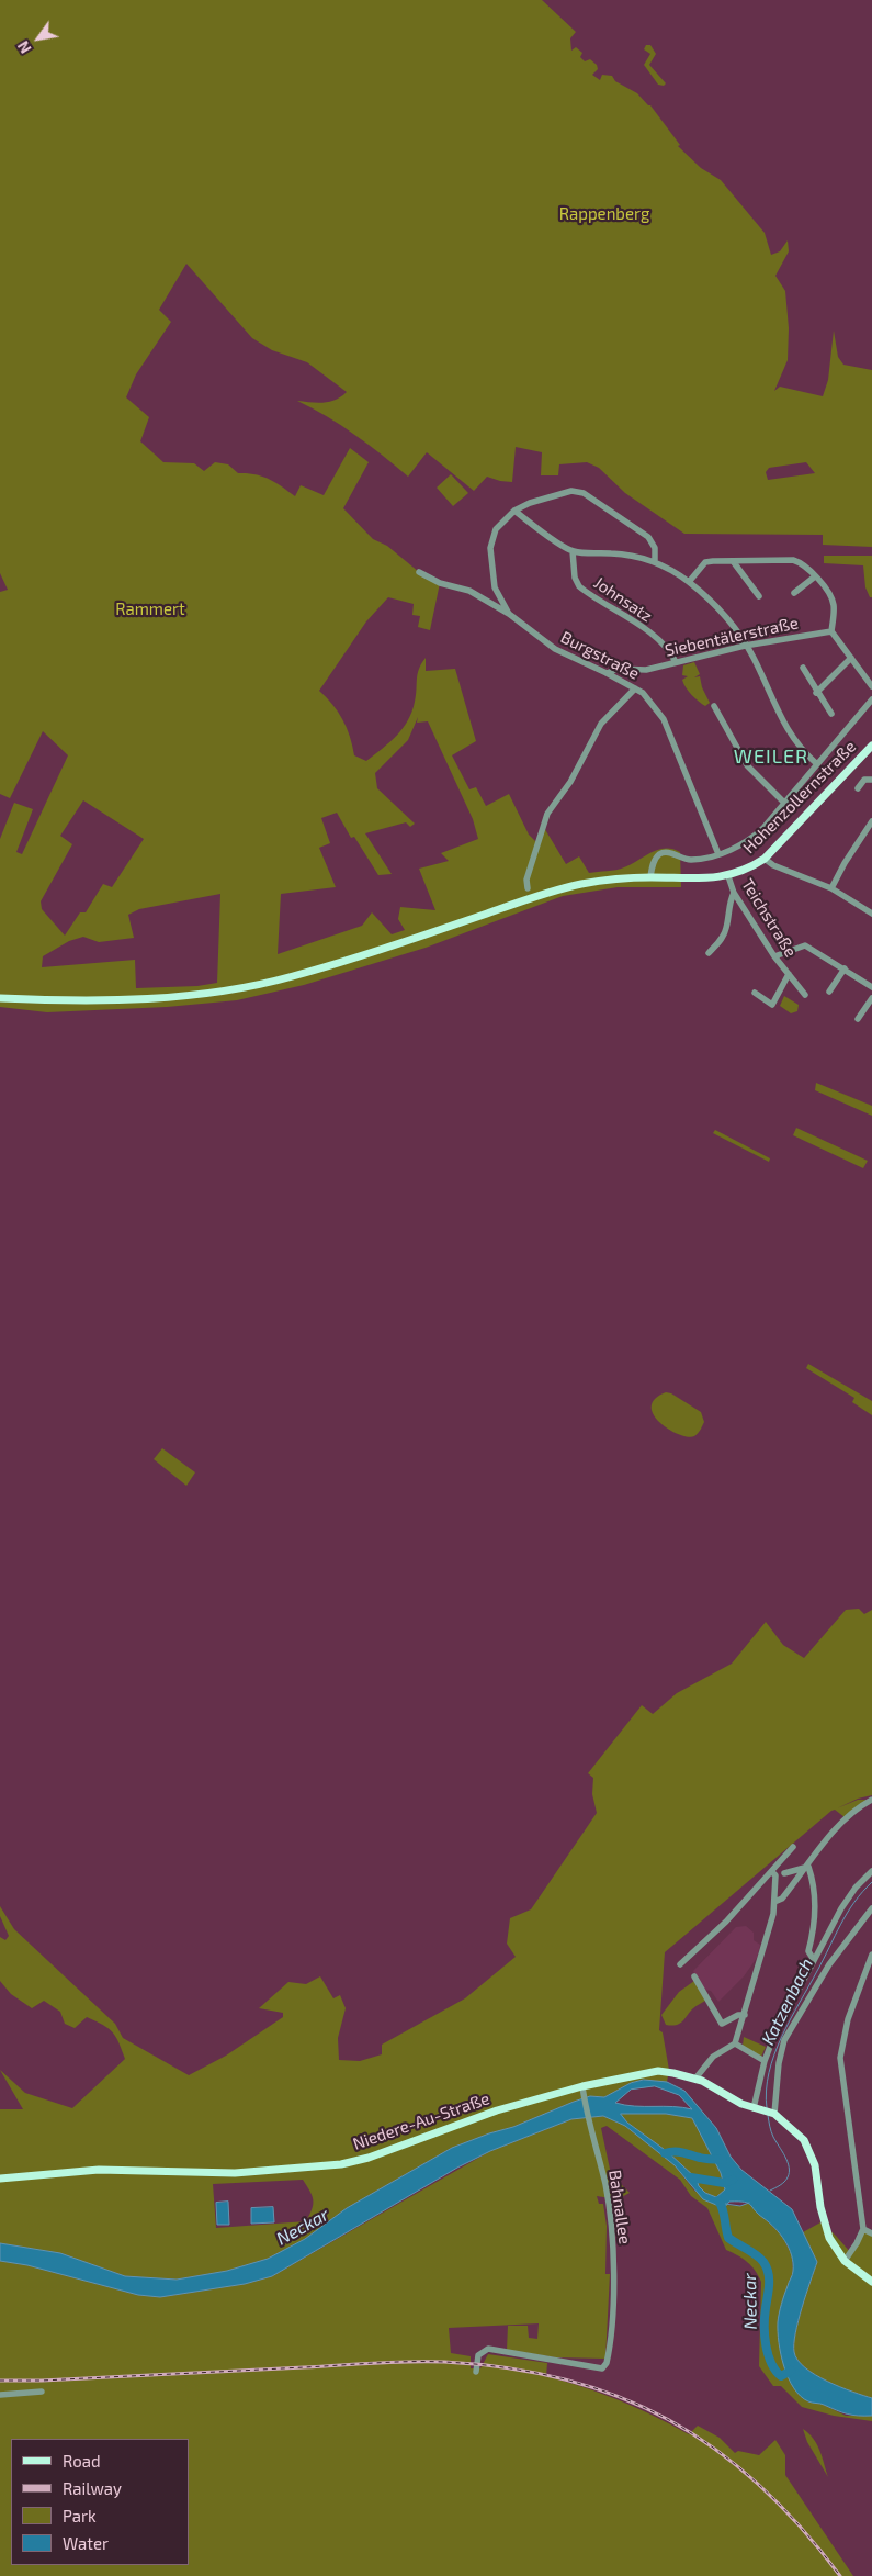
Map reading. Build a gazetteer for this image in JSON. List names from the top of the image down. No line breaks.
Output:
{"streets":{"main road":["Hohenzollernstraße","Niedere-Au-Straße"],"street":["Johnsatz","Siebentälerstraße","Burgstraße","Teichstraße","Bahnallee"]},"crossings":[["Johnsatz","Siebentälerstraße"],["Siebentälerstraße","Burgstraße"],["Hohenzollernstraße","Teichstraße"],["Niedere-Au-Straße","Bahnallee"]],"districts":["WEILER"],"water":["Katzenbach","Neckar"],"parks":["Rappenberg","Rammert"],"legend":["Road","Railway","Park","Water"],"north":"bottom left"}
